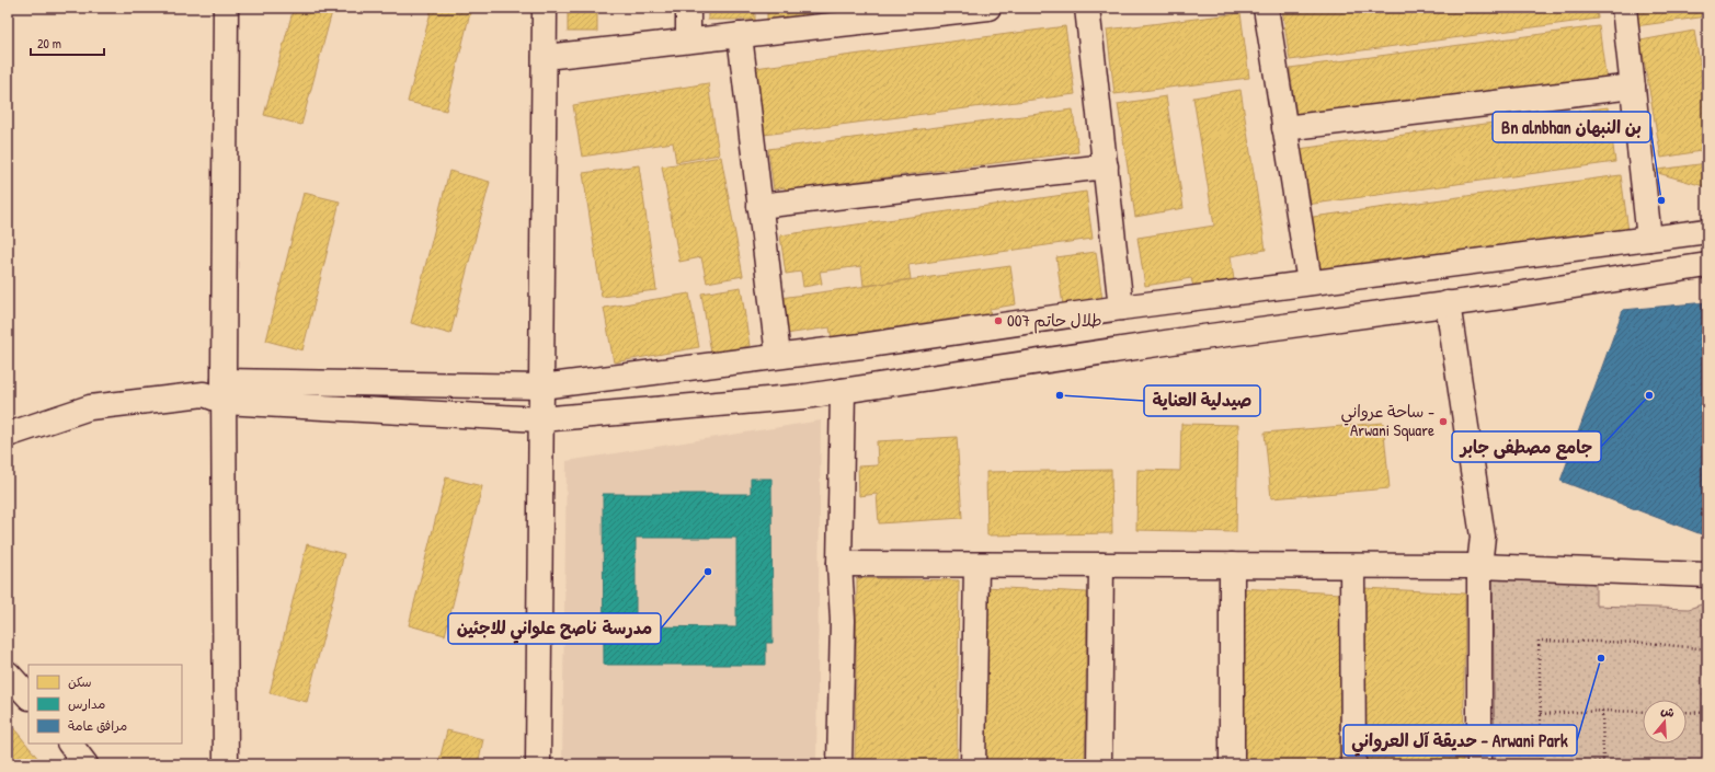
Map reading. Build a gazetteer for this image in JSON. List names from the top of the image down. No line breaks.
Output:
{"places":["Bn alnbhan بن النبهان","طلال حاتم 007","صيدلية العناية","جامع مصطفى جابر","ساحة عرواني - Arwani Square","مدرسة ناصح علواني للاجئين","حديقة آل العرواني - Arwani Park"],"legend":["سكن","مدارس","مرافق عامة"],"scale_bar":"20 m","north":"top"}
